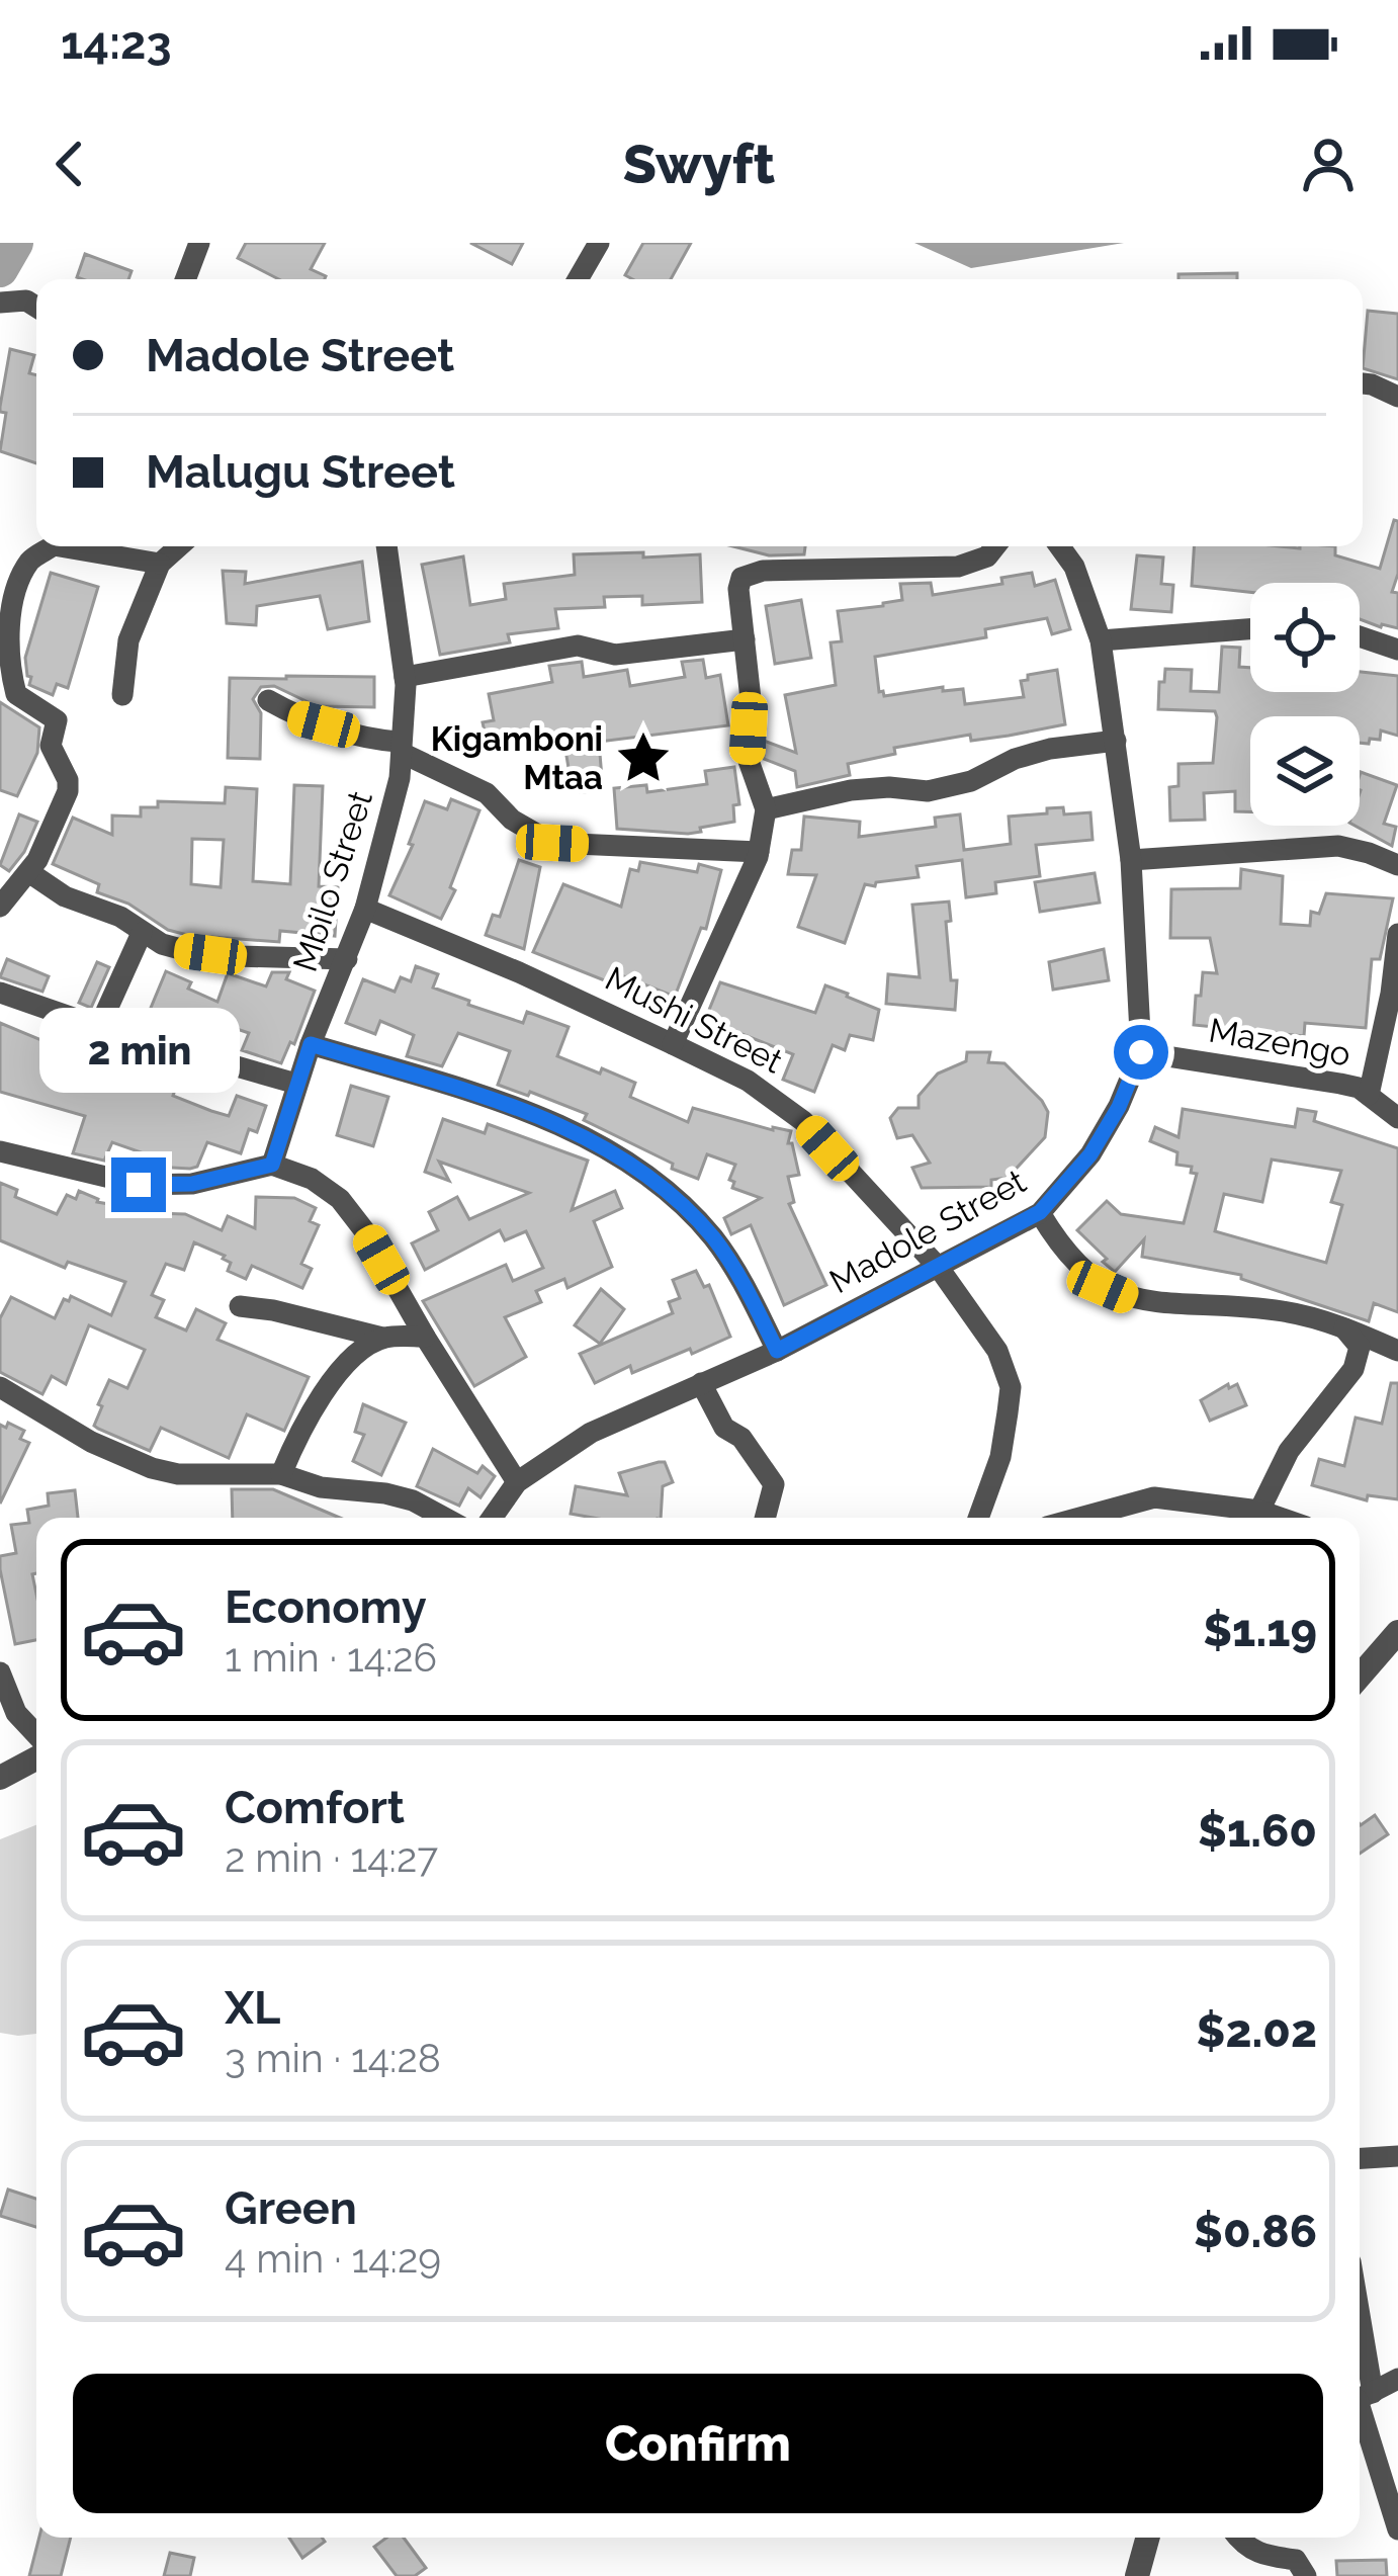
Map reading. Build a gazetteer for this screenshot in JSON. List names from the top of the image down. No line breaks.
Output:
{"streets":{"street":["Mbilo Street","Mushi Street","Mazengo","Madole Street"]},"crossings":[["Mbilo Street","Mushi Street"],["Mushi Street","Madole Street"],["Mazengo","Madole Street"]],"places":{"place":["Kigamboni Mtaa"]},"page":{"status":"14:23","header":"Swyft","banner":["Madole Street","Malugu Street"],"bubble":"2 min","list":[{"name":"Economy","note":"1 min · 14:26","value":"$1.19"},{"name":"Comfort","note":"2 min · 14:27","value":"$1.60"},{"name":"XL","note":"3 min · 14:28","value":"$2.02"},{"name":"Green","note":"4 min · 14:29","value":"$0.86"}],"buttons":"Confirm"}}
